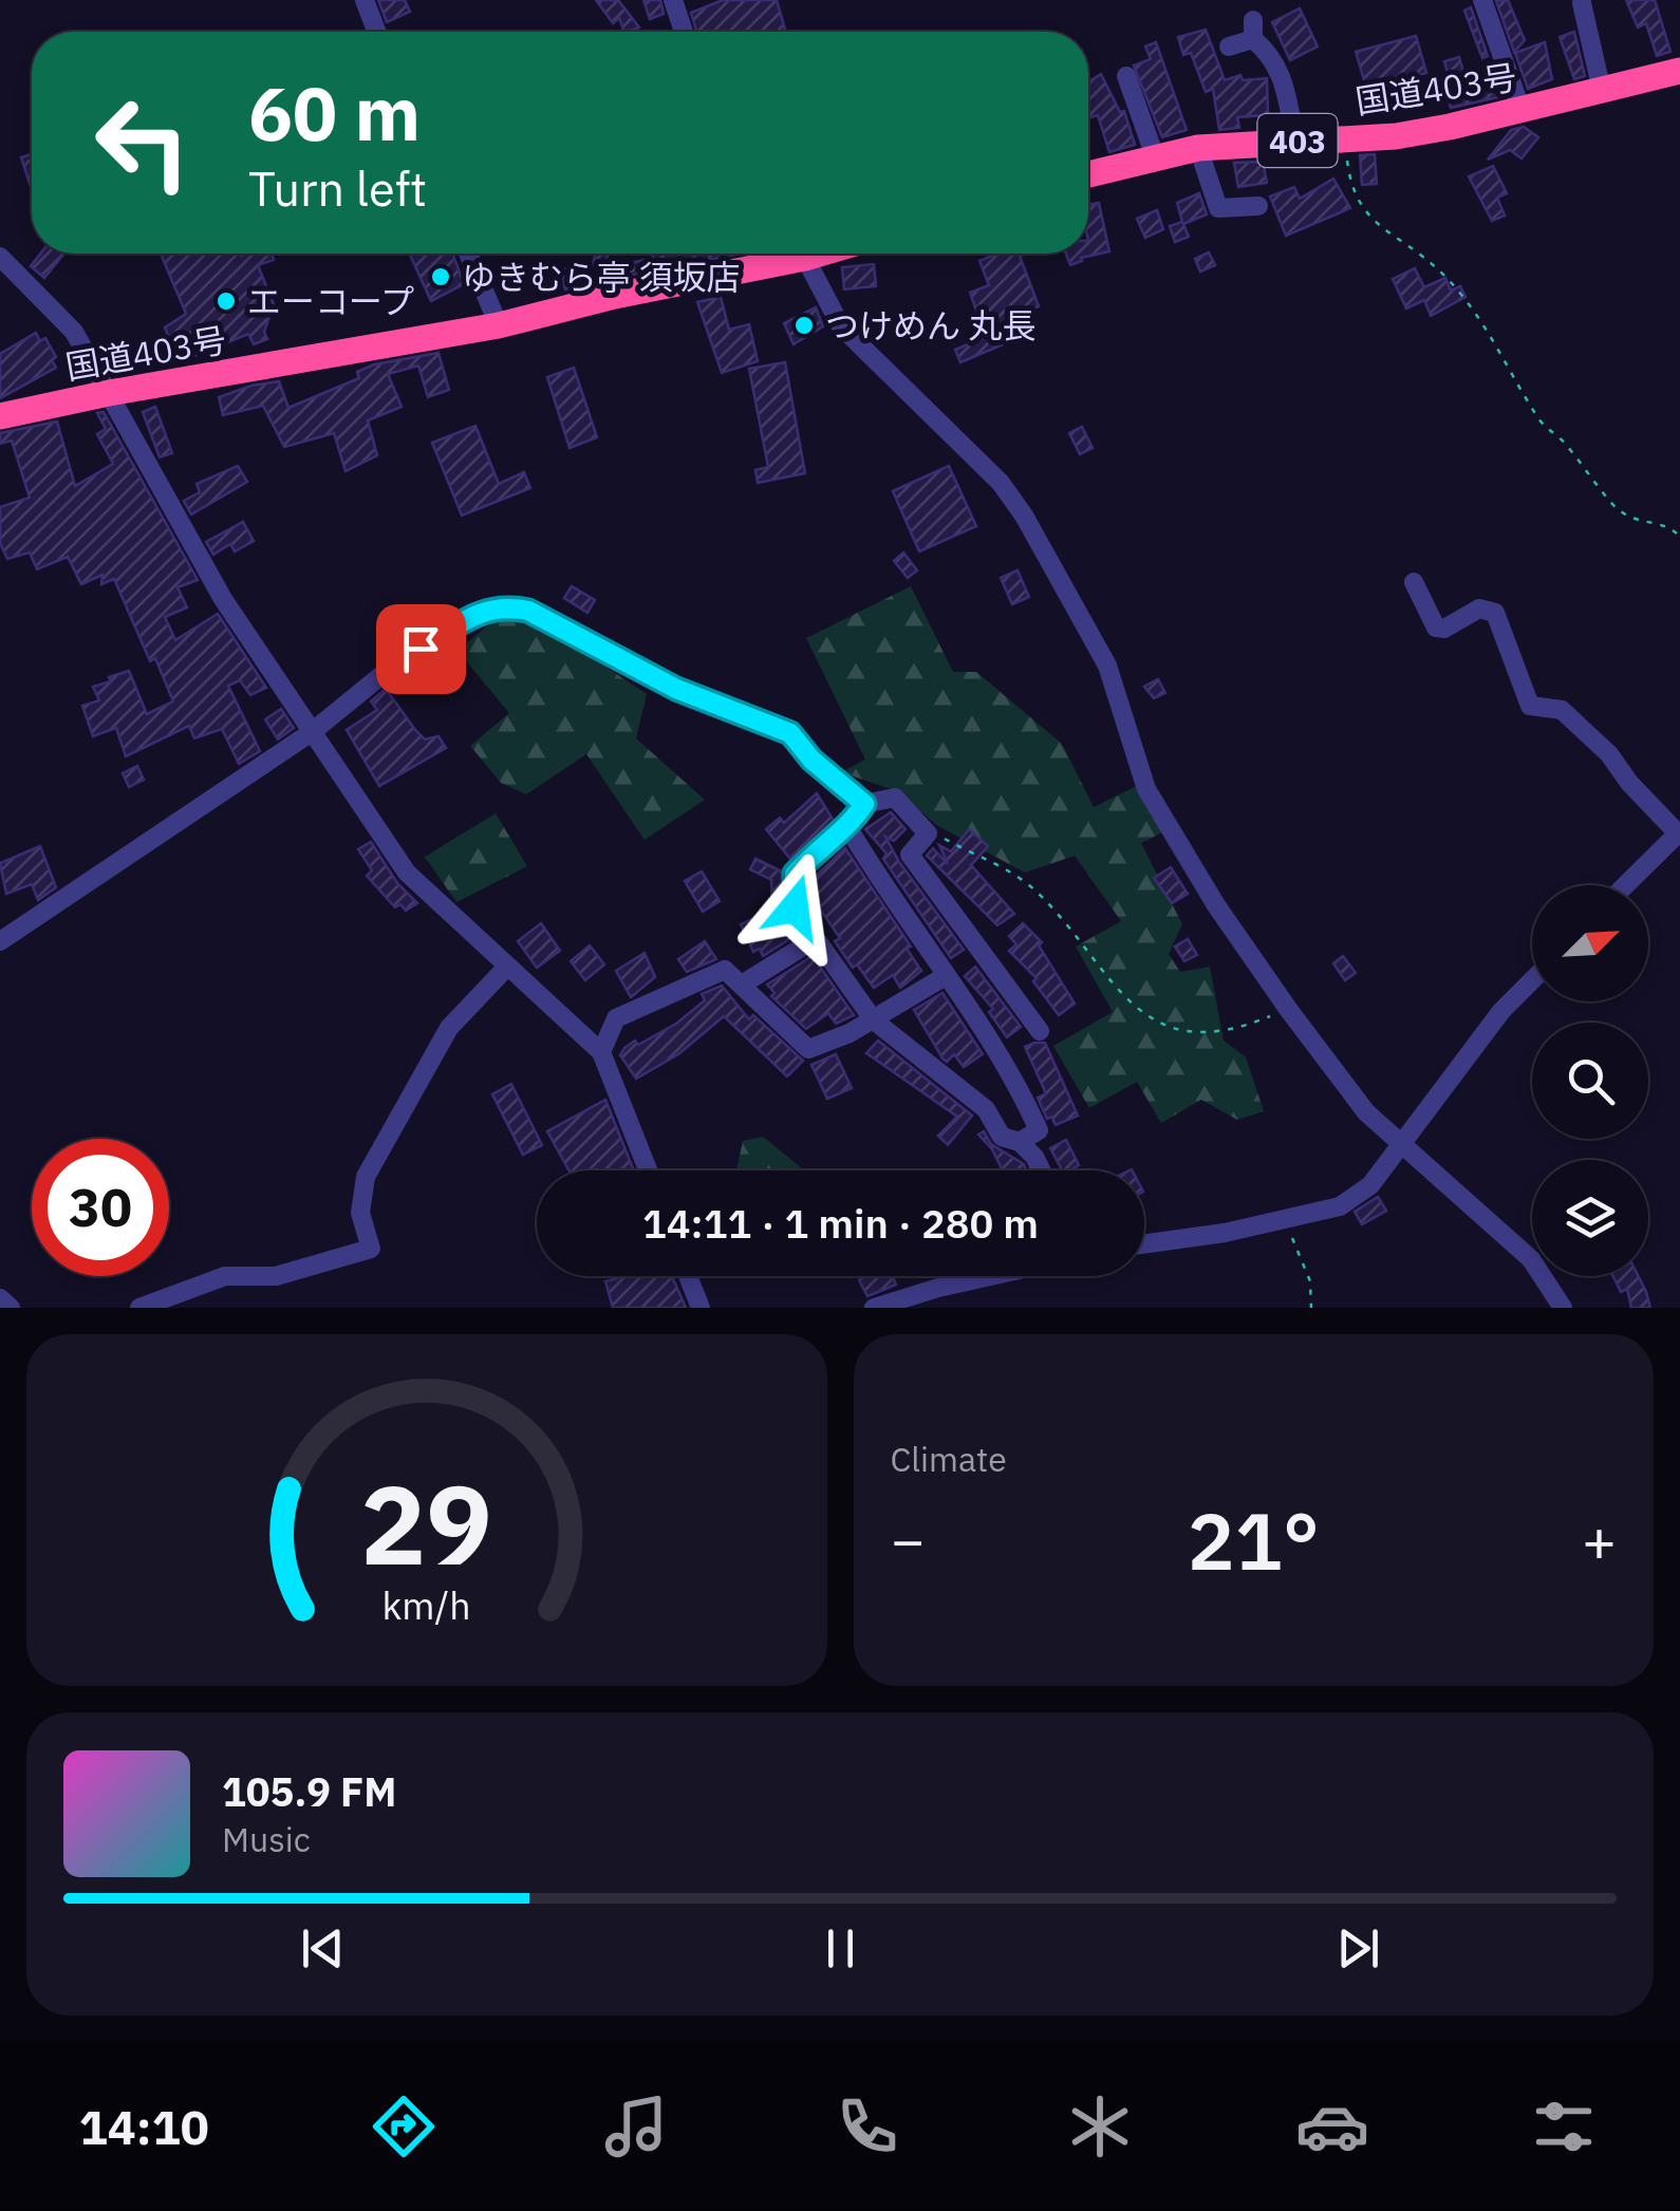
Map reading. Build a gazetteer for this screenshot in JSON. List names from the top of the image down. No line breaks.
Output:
{"streets":{"highway":["国道403号","403"]},"places":["ゆきむら亭 須坂店","エーコープ","つけめん 丸長"],"north":"top right","page":{"turn":["60 m","Turn left"],"limit":"30","trip":"14:11 · 1 min · 280 m","tile":"Climate","heat":["−","21°","+"],"song":["105.9 FM","Music"],"tabs":"14:10","gauge":["29","km/h"]}}
